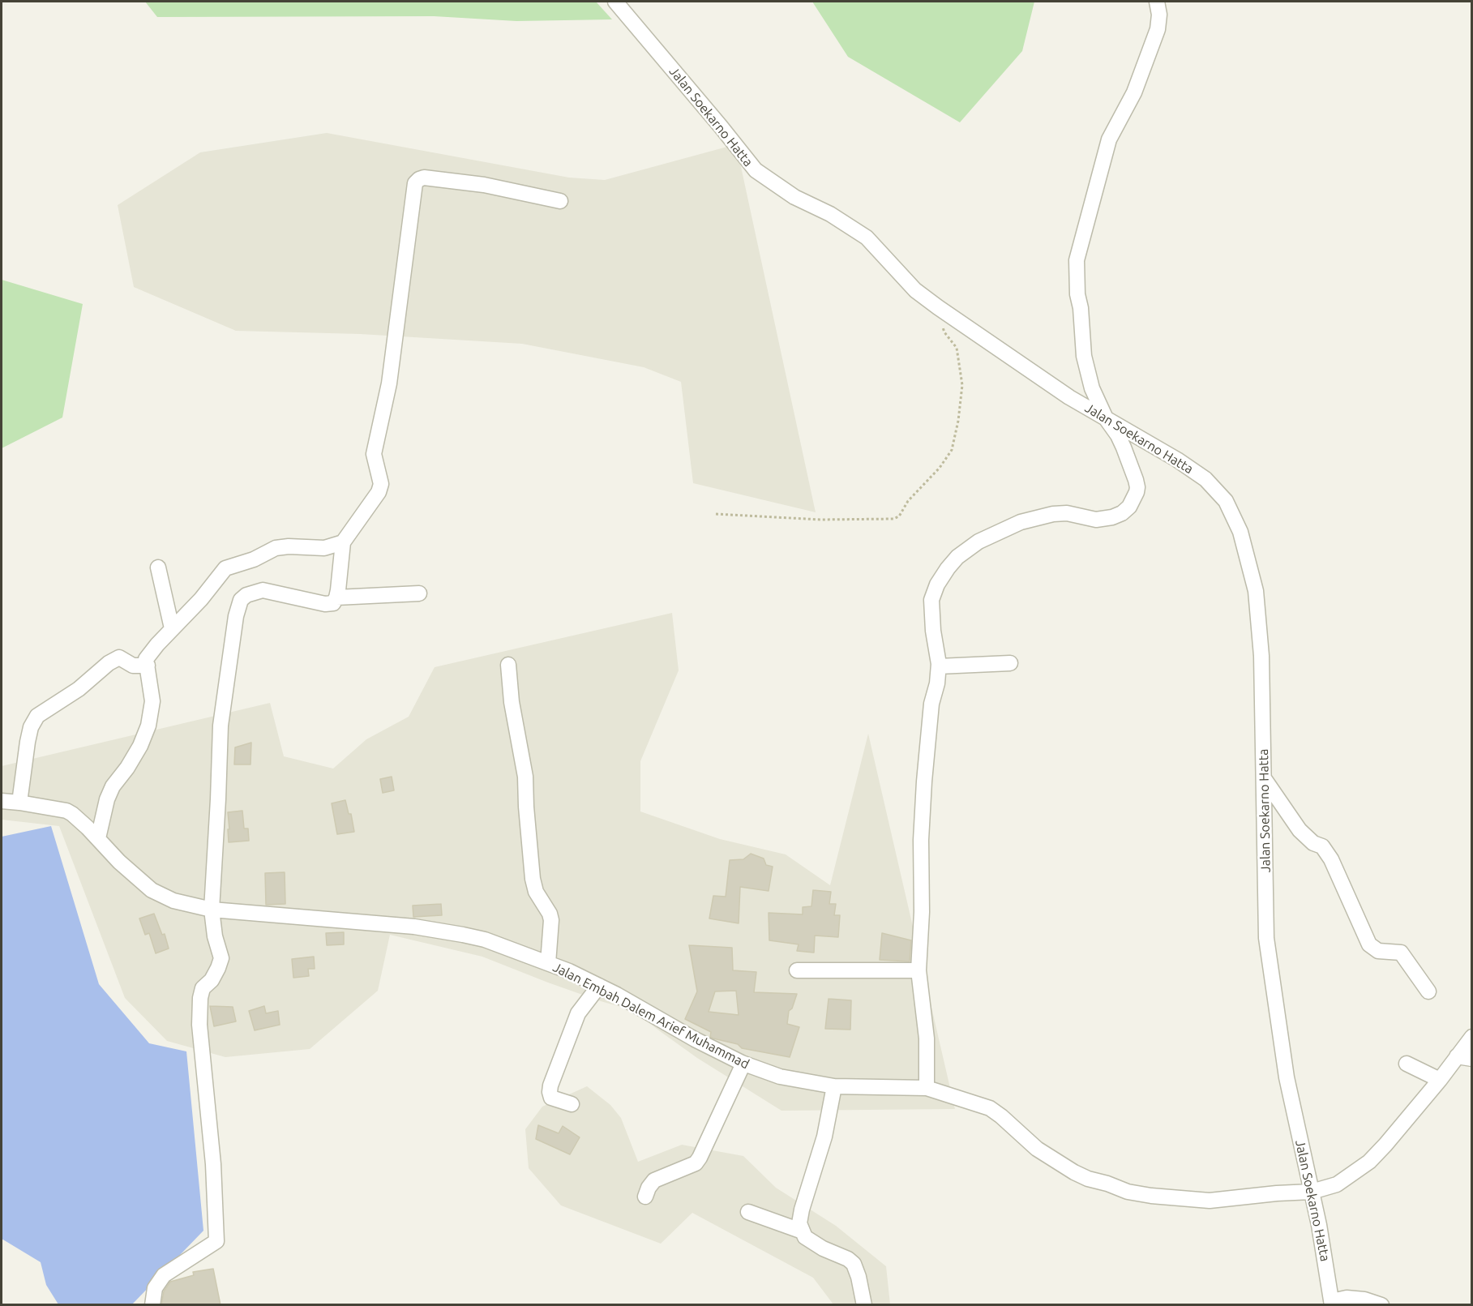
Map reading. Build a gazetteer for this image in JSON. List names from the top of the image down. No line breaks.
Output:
{"streets":{"street":["Jalan Soekarno Hatta","Jalan Embah Dalem Arief Muhammad"]},"crossings":[["Jalan Soekarno Hatta","Jalan Embah Dalem Arief Muhammad"]]}
